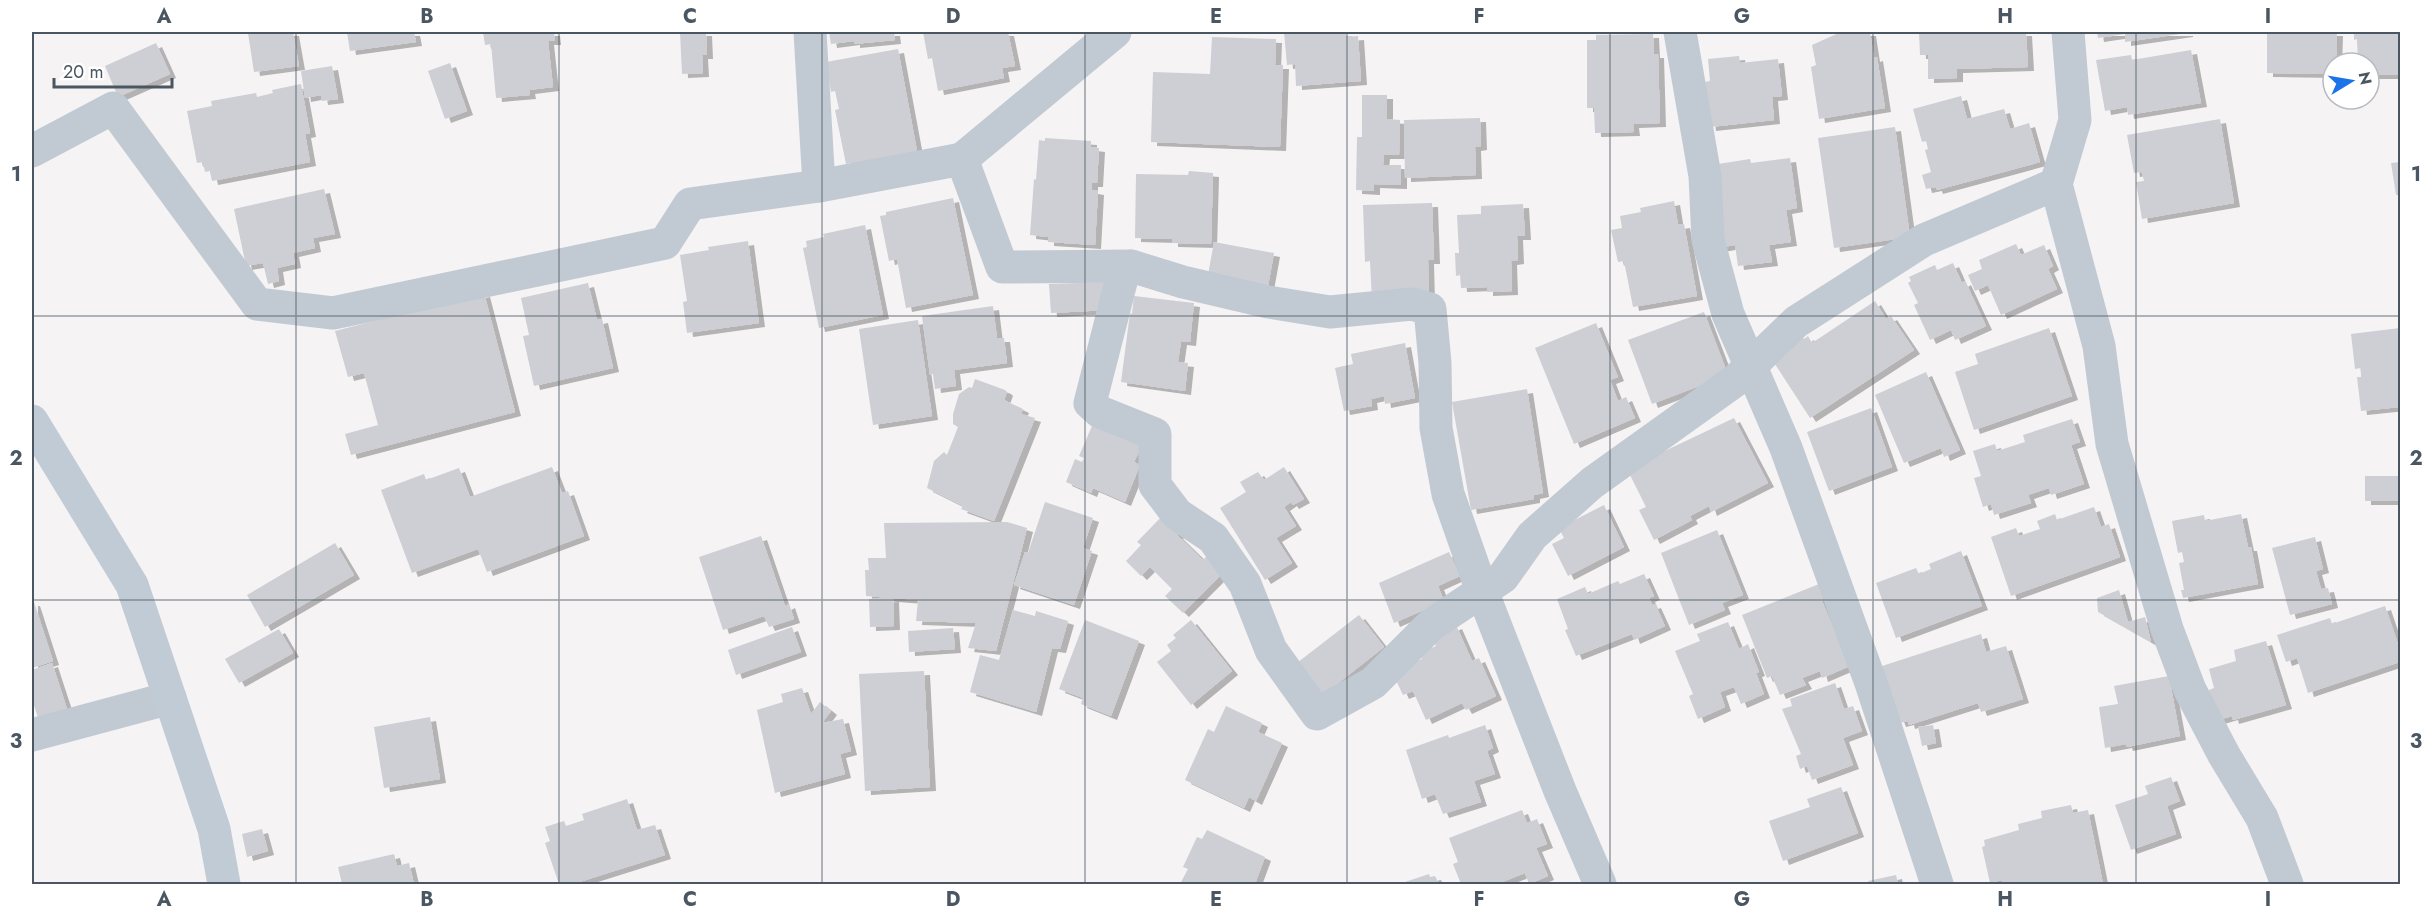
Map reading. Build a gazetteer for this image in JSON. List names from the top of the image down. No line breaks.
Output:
{"scale_bar":"20 m","north":"right","grid":{"columns":["A","B","C","D","E","F","G","H","I"],"rows":["1","2","3"]}}
